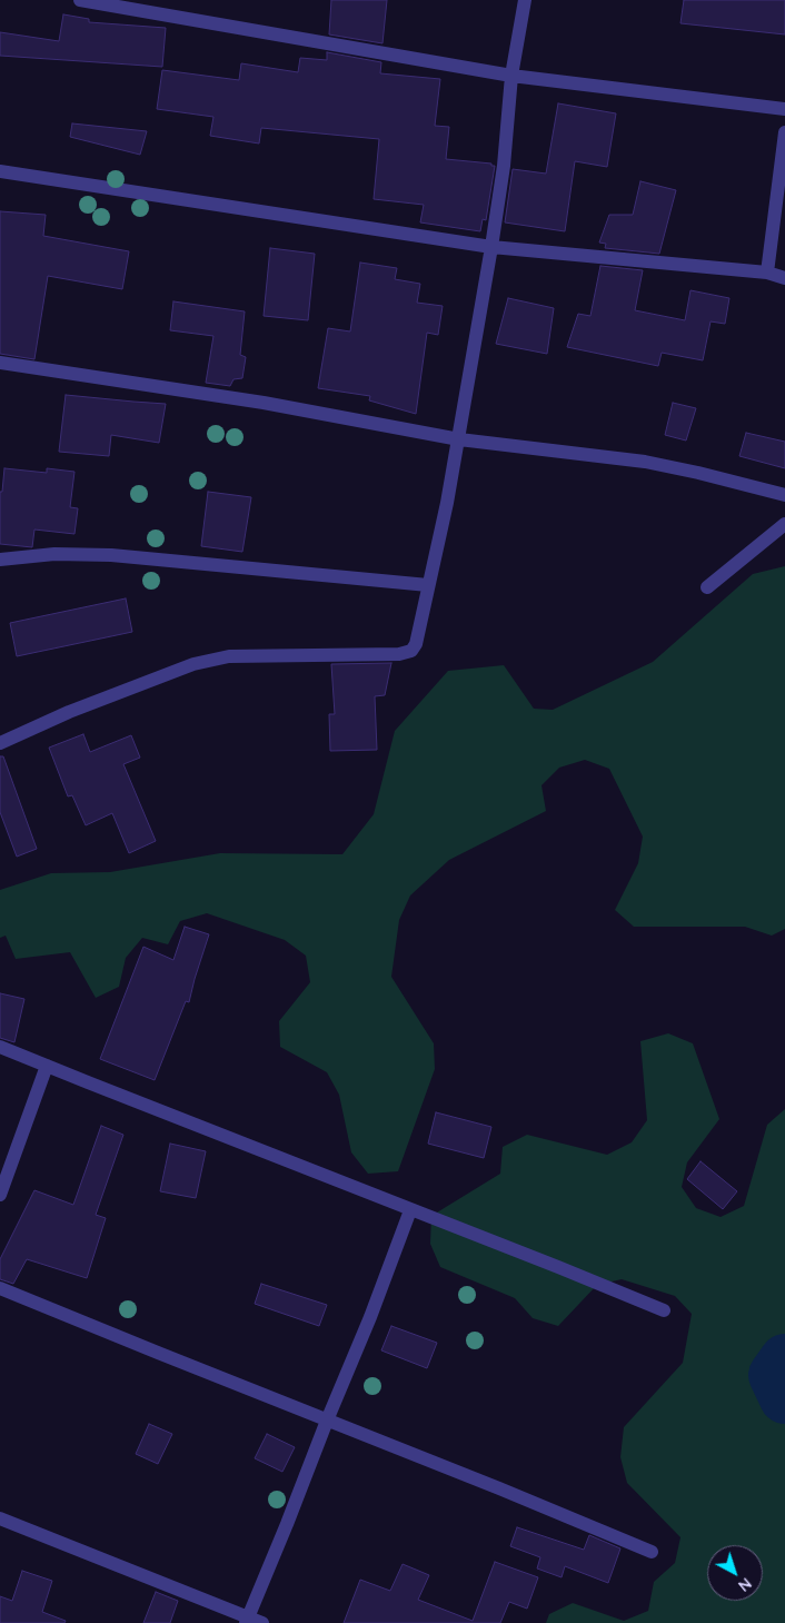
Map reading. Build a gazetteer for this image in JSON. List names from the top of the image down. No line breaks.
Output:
{"north":"bottom right"}
